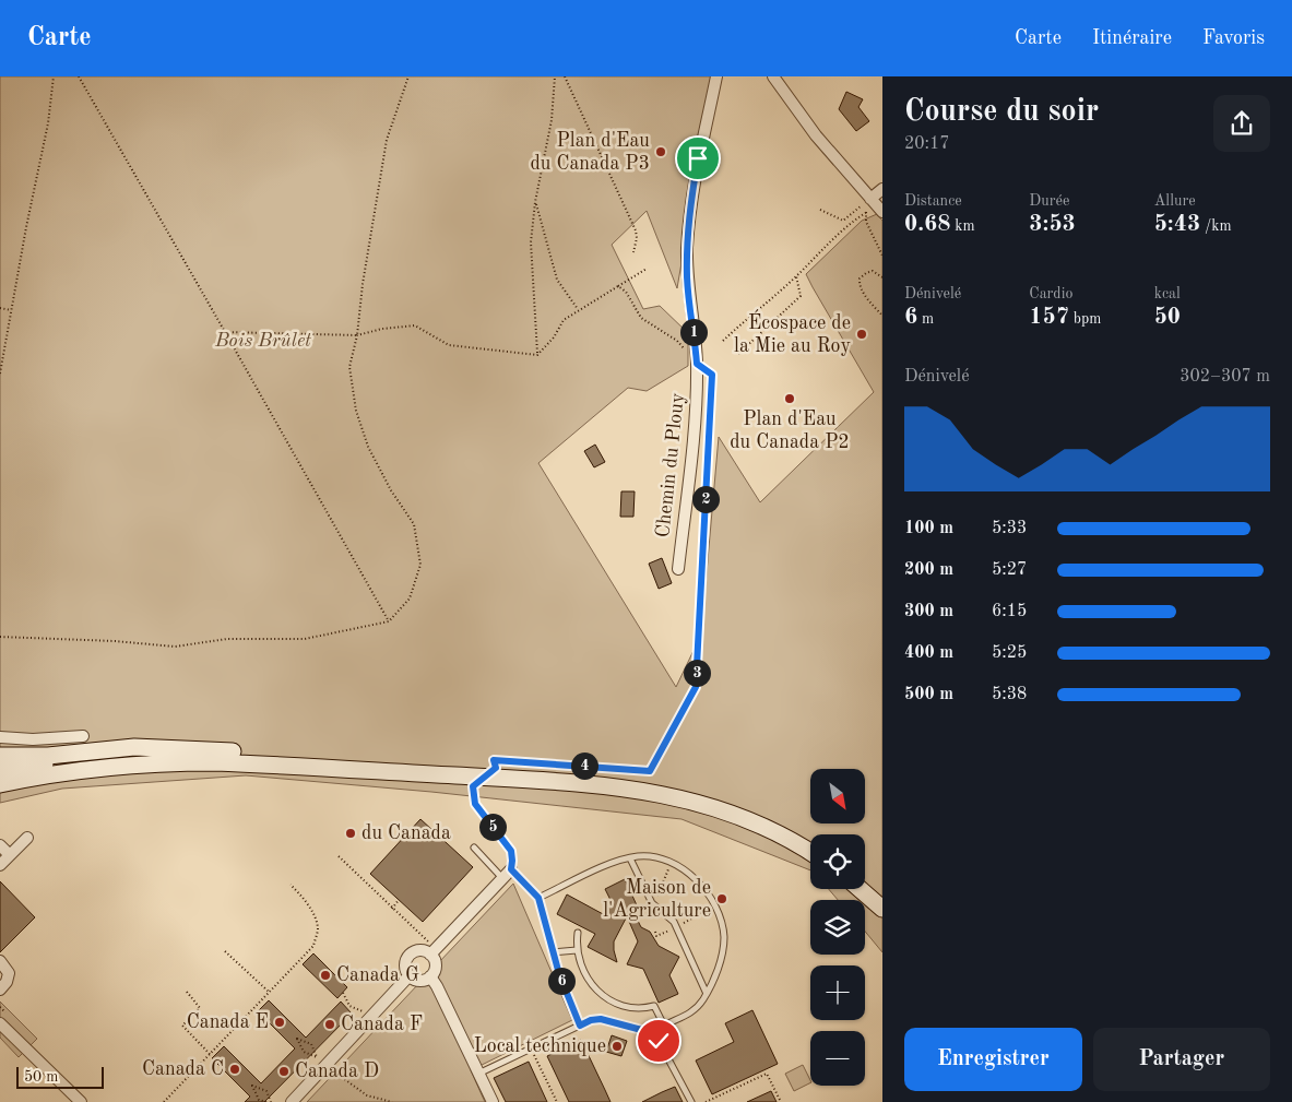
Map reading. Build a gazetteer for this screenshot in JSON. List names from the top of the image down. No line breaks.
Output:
{"streets":{"street":["Chemin du Plouy"]},"parks":["Bois Brûlet"],"places":["Plan d'Eau du Canada P3","Écospace de la Mie au Roy","Plan d'Eau du Canada P2","du Canada","Maison de l'Agriculture","Canada G","Canada E","Canada F","Local technique","Canada C","Canada D"],"scale_bar":"50 m","north":"bottom right","page":{"header":"Carte","nav":["Carte","Itinéraire","Favoris"],"heading":["Course du soir","20:17"],"stats":[["Distance","0.68 km"],["Durée","3:53"],["Allure","5:43 /km"],["Dénivelé","6 m"],["Cardio","157 bpm"],["kcal","50"]],"pins":["1","2","3","4","5","6"],"chart":["Dénivelé","302–307 m"],"list":[{"name":"100 m","note":"5:33"},{"name":"200 m","note":"5:27"},{"name":"300 m","note":"6:15"},{"name":"400 m","note":"5:25"},{"name":"500 m","note":"5:38"}],"map_buttons":["+","−"],"buttons":["Enregistrer","Partager"],"scale":"50 m"}}
